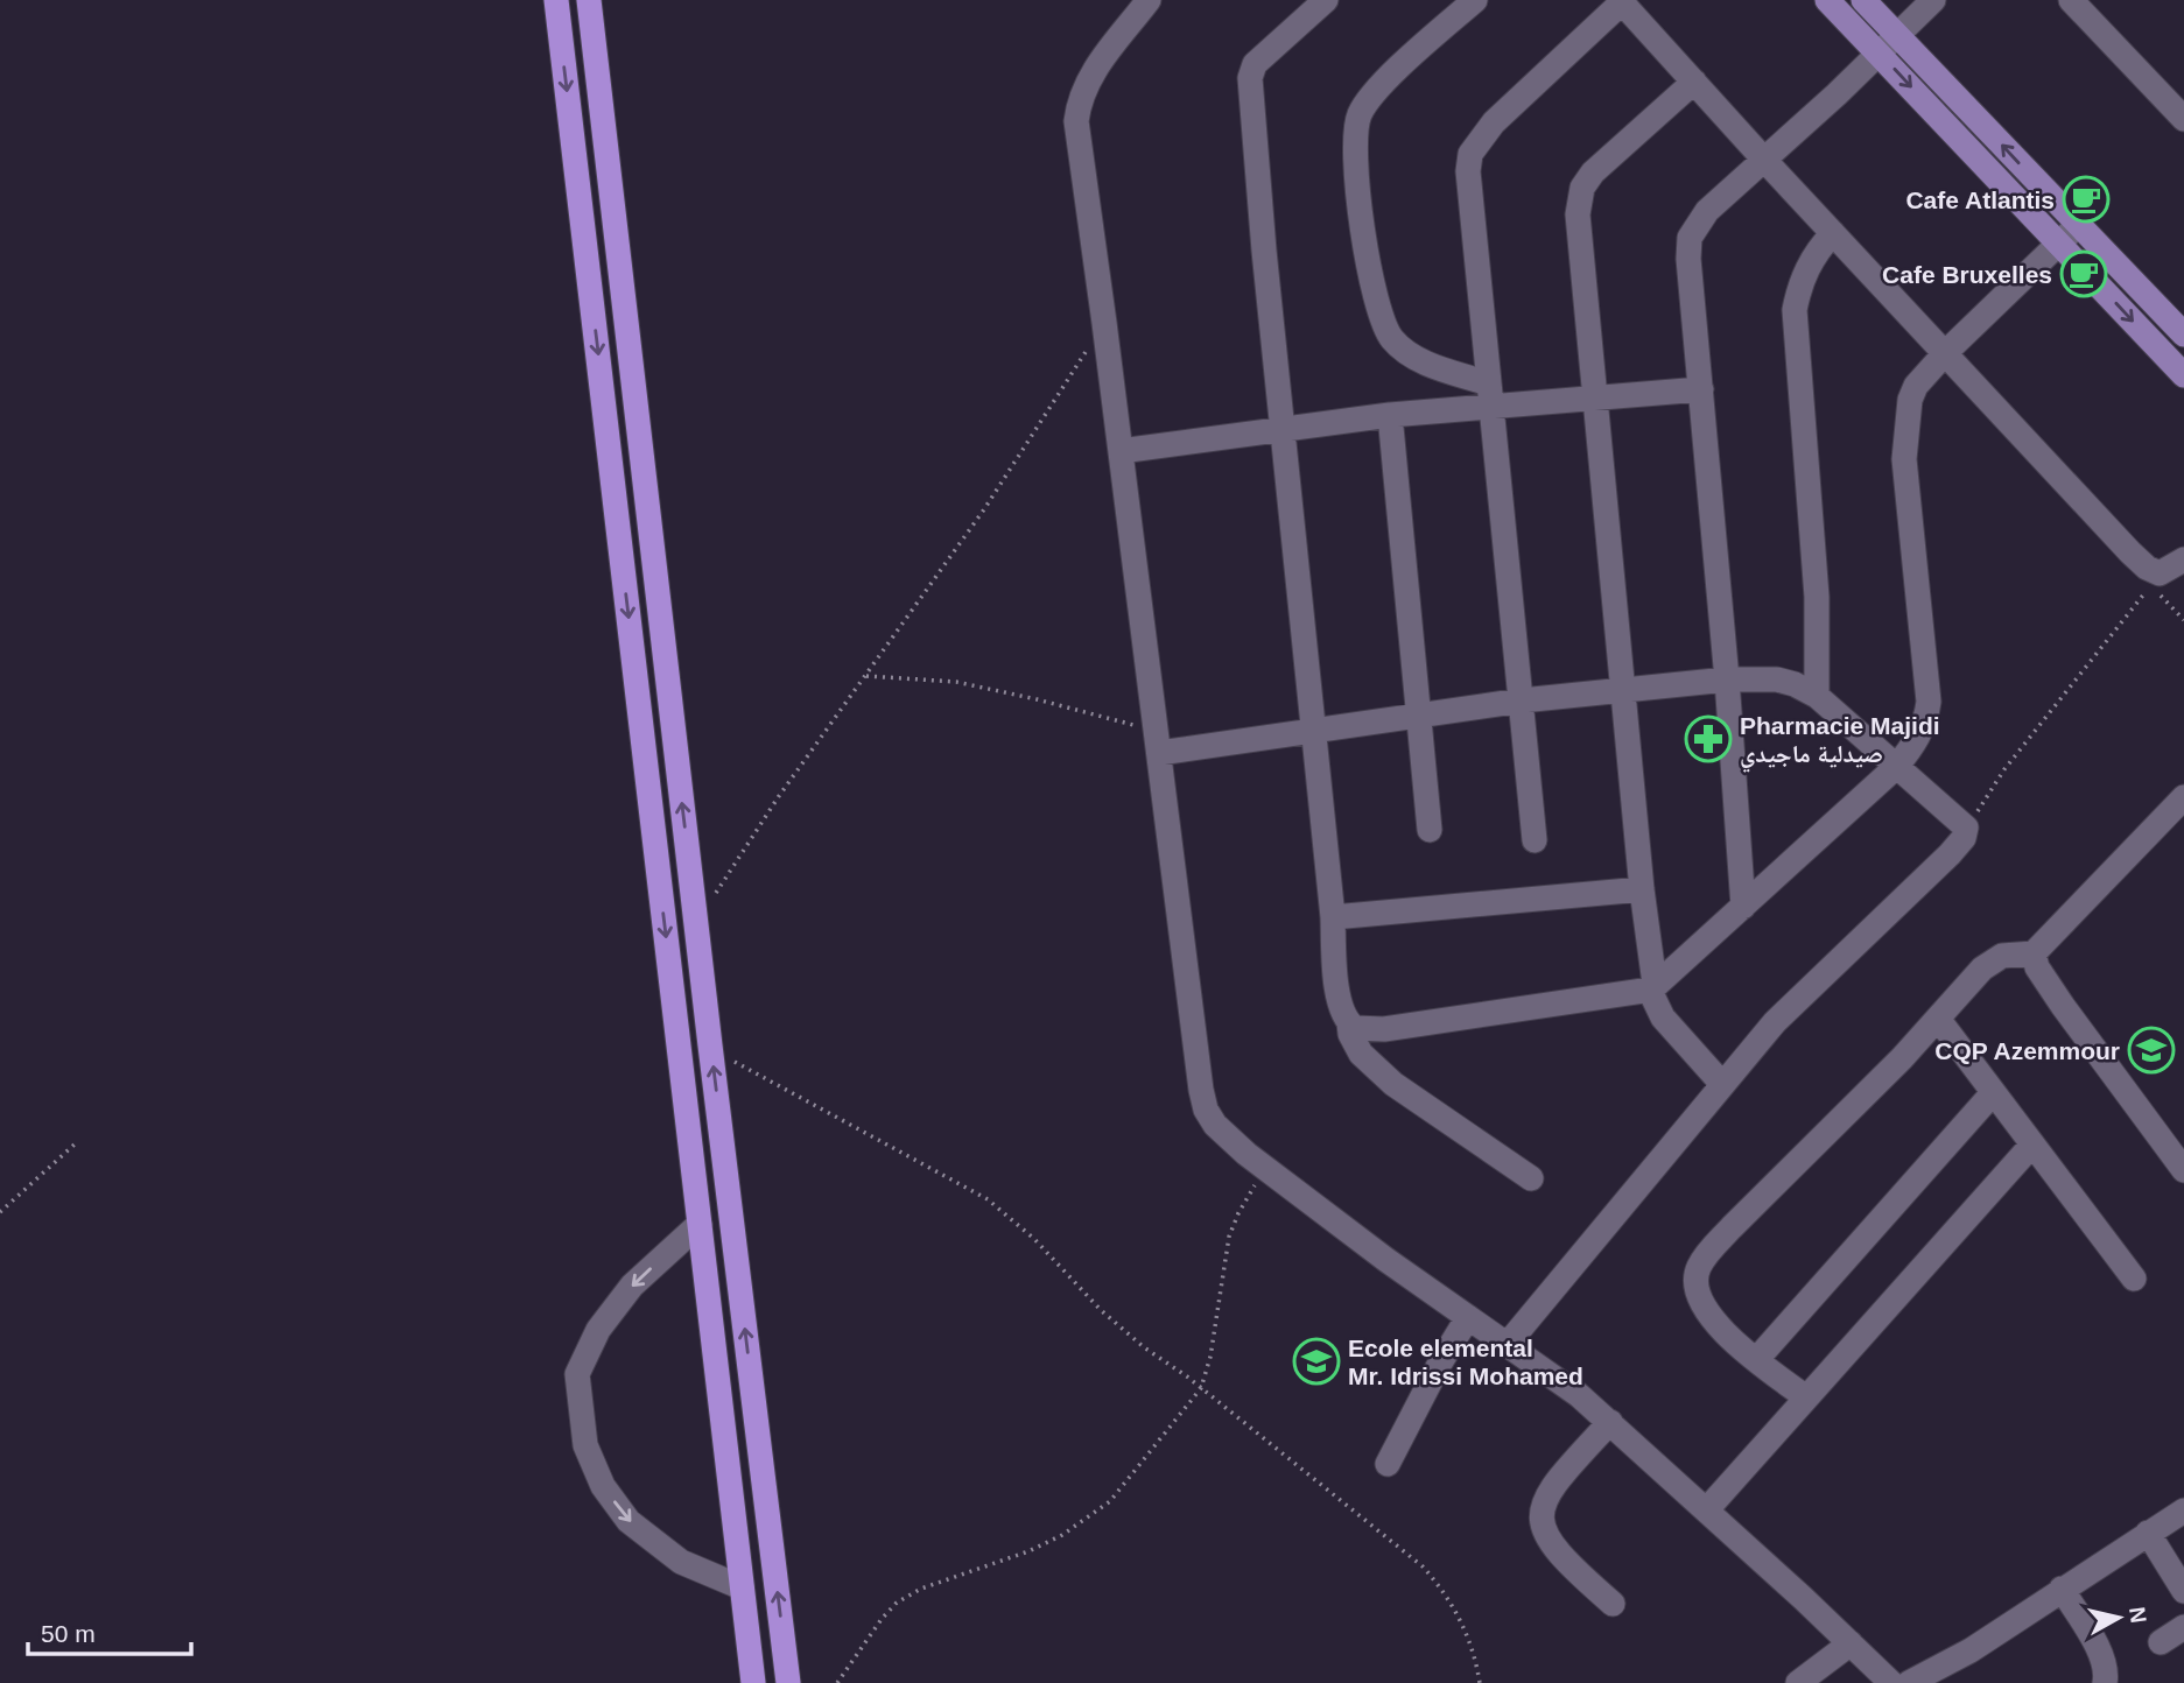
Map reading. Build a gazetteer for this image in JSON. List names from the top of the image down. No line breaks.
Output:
{"places":{"cafe":["Cafe Atlantis","Cafe Bruxelles"],"pharmacy":["Pharmacie Majidi صيدلية ماجيدي"],"school or university":["CQP Azemmour","Ecole elemental Mr. Idrissi Mohamed"]},"scale_bar":"50 m","north":"right"}
